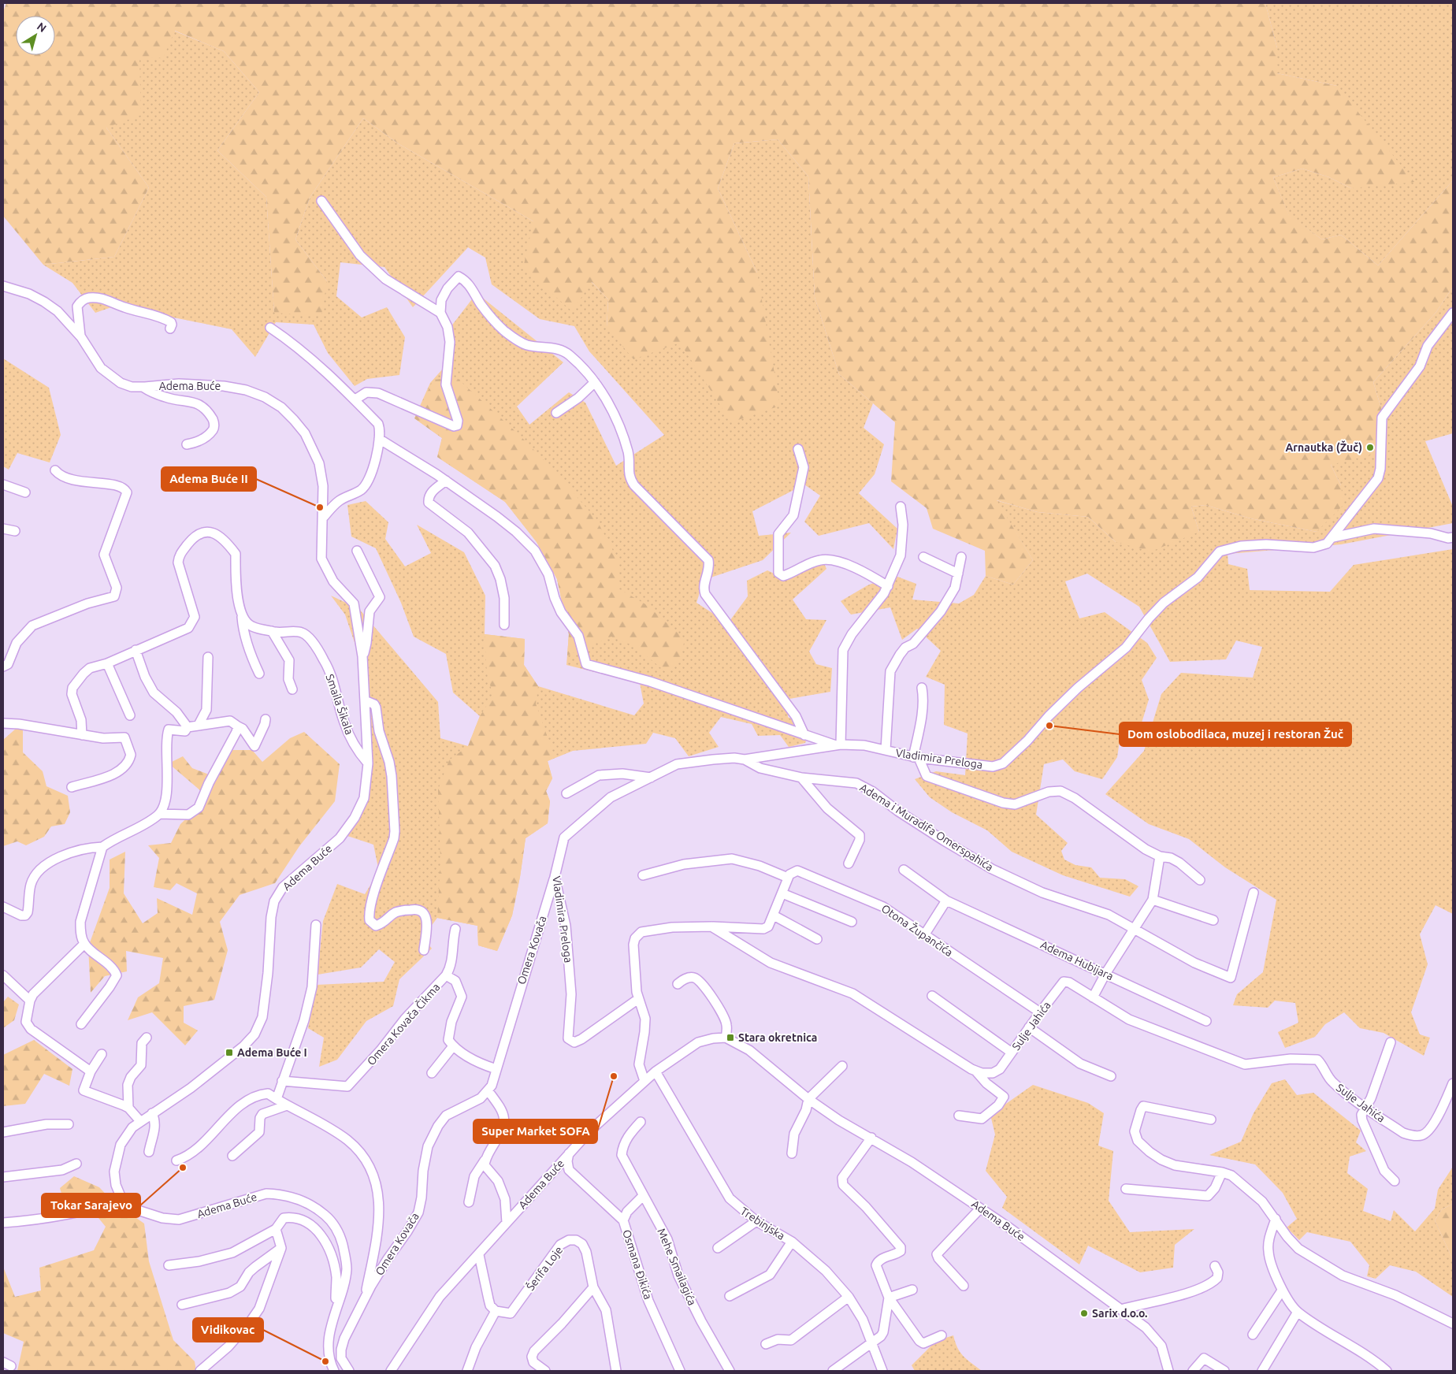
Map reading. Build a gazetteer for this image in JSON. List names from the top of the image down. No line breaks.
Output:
{"streets":{"street":["Adema Buće","Smaila Šikala","Vladimira Preloga","Adema i Muradifa Omerspahića","Otona Župančića","Omera Kovača","Adema Hubijara","Omera Kovača Čikma","Sulje Jahića","Trebinjska","Osmana Đikića","Mehe Smailagića","Šerifa Loje"]},"crossings":[["Adema Buće","Smaila Šikala"],["Adema Buće","Trebinjska"],["Adema Buće","Osmana Đikića"],["Vladimira Preloga","Adema i Muradifa Omerspahića"],["Vladimira Preloga","Omera Kovača"],["Otona Župančića","Sulje Jahića"]],"places":{"other":["Arnautka (Žuč)","Adema Buće II","Dom oslobodilaca, muzej i restoran Žuč","Super Market SOFA","Tokar Sarajevo","Sarix d.o.o.","Vidikovac"],"transit":["Stara okretnica","Adema Buće I"]},"north":"top right"}
